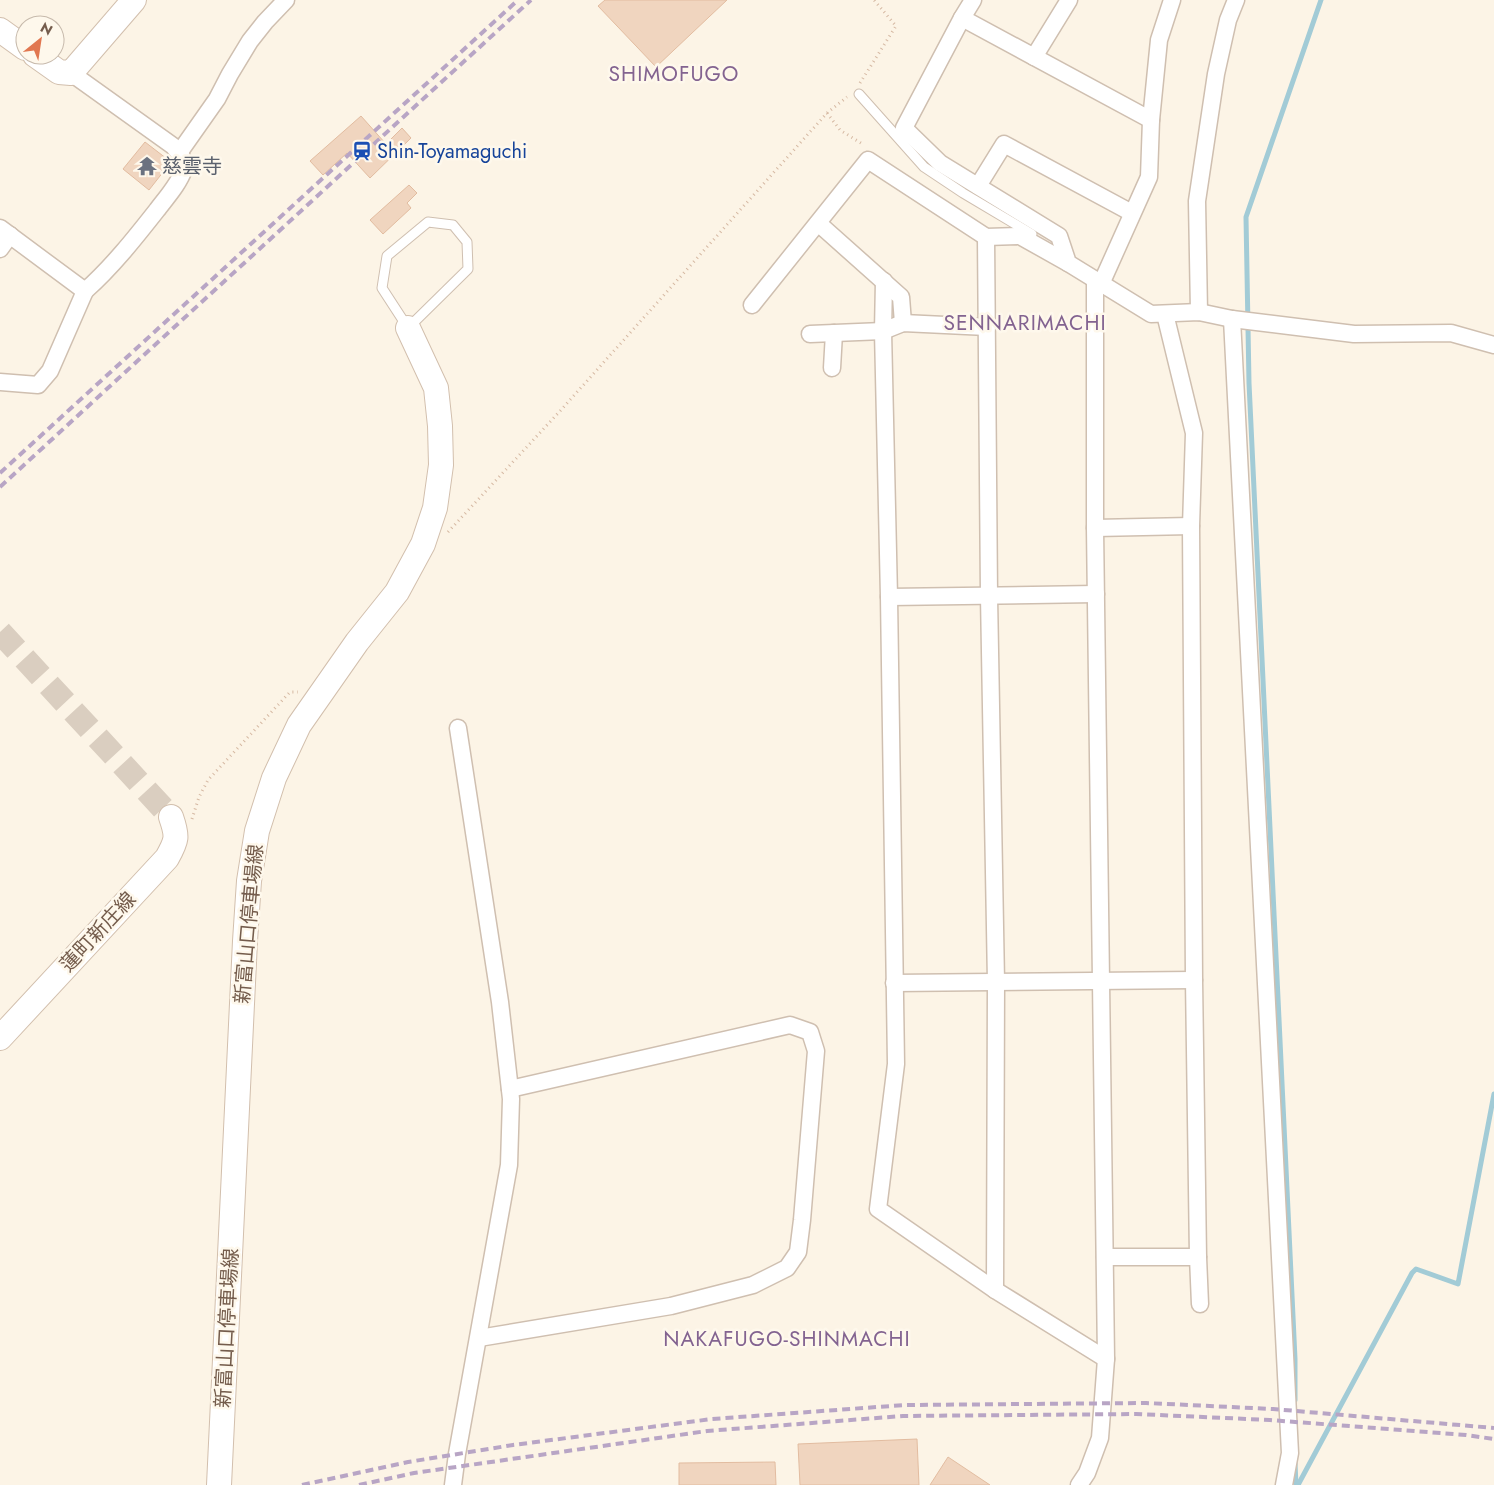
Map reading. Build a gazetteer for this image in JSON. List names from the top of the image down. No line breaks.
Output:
{"streets":{"main road":["新富山口停車場線","蓮町新庄線"]},"districts":["SHIMOFUGO","SENNARIMACHI","NAKAFUGO-SHINMACHI"],"places":{"station":["Shin-Toyamaguchi"],"temple":["慈雲寺"]},"north":"top right"}
